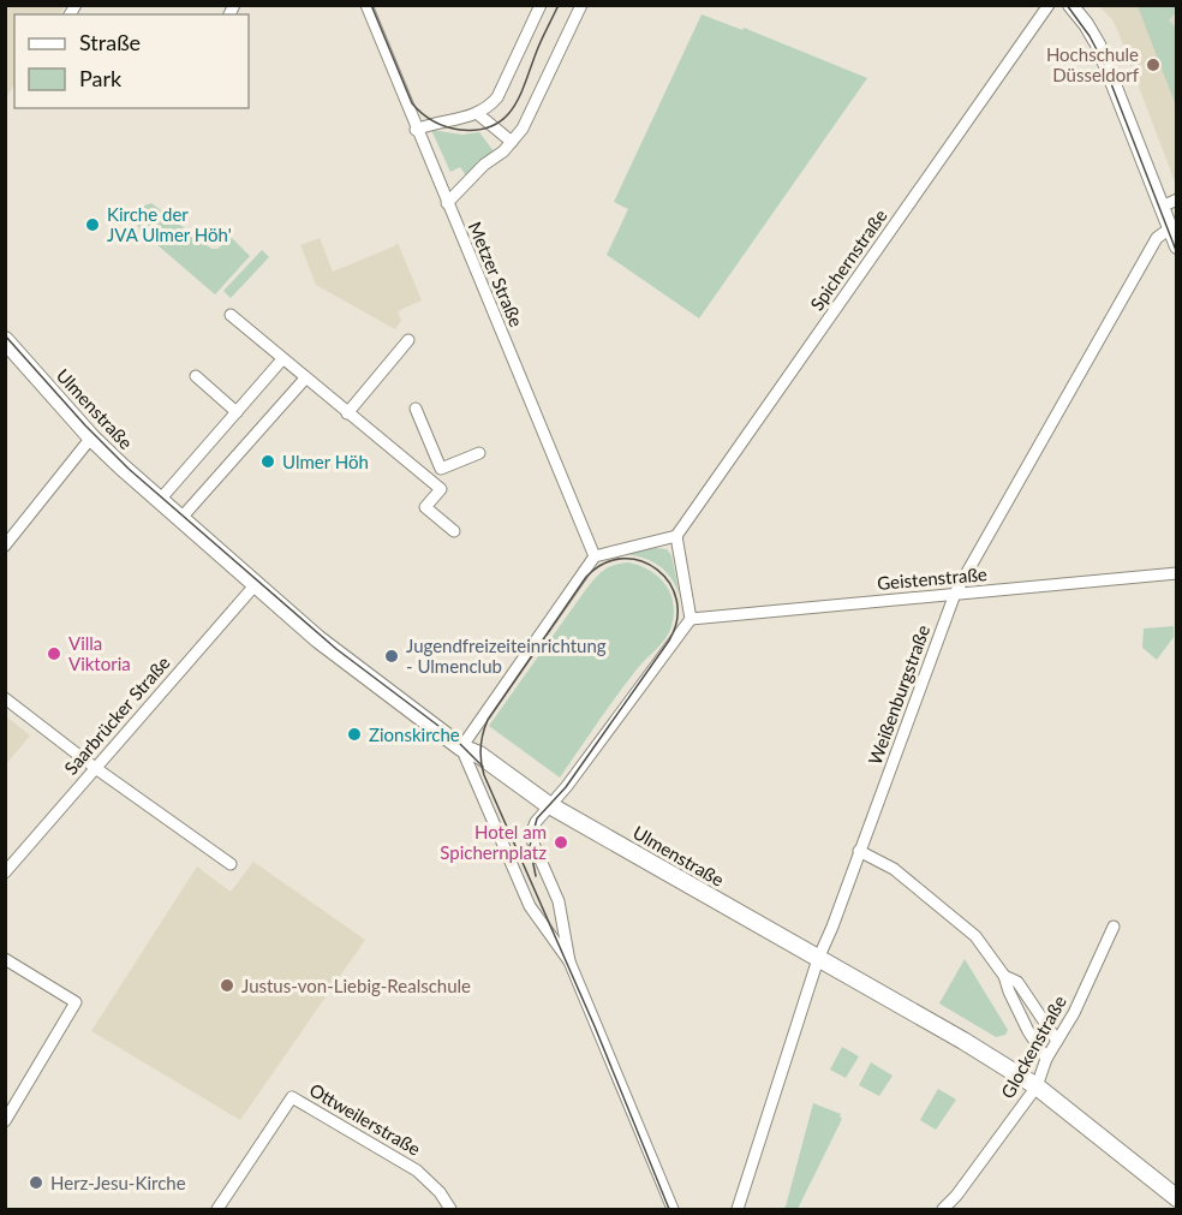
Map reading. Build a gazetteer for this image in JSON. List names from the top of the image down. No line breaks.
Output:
{"streets":{"main road":["Ulmenstraße"],"street":["Spichernstraße","Metzer Straße","Geistenstraße","Weißenburgstraße","Saarbrücker Straße","Glockenstraße","Ottweilerstraße"]},"crossings":[["Ulmenstraße","Weißenburgstraße"],["Ulmenstraße","Saarbrücker Straße"],["Ulmenstraße","Glockenstraße"],["Geistenstraße","Weißenburgstraße"]],"places":["Hochschule Düsseldorf","Kirche der JVA Ulmer Höh'","Ulmer Höh","Villa Viktoria","Jugendfreizeiteinrichtung - Ulmenclub","Zionskirche","Hotel am Spichernplatz","Justus-von-Liebig-Realschule","Herz-Jesu-Kirche"],"legend":["Straße","Park"]}
